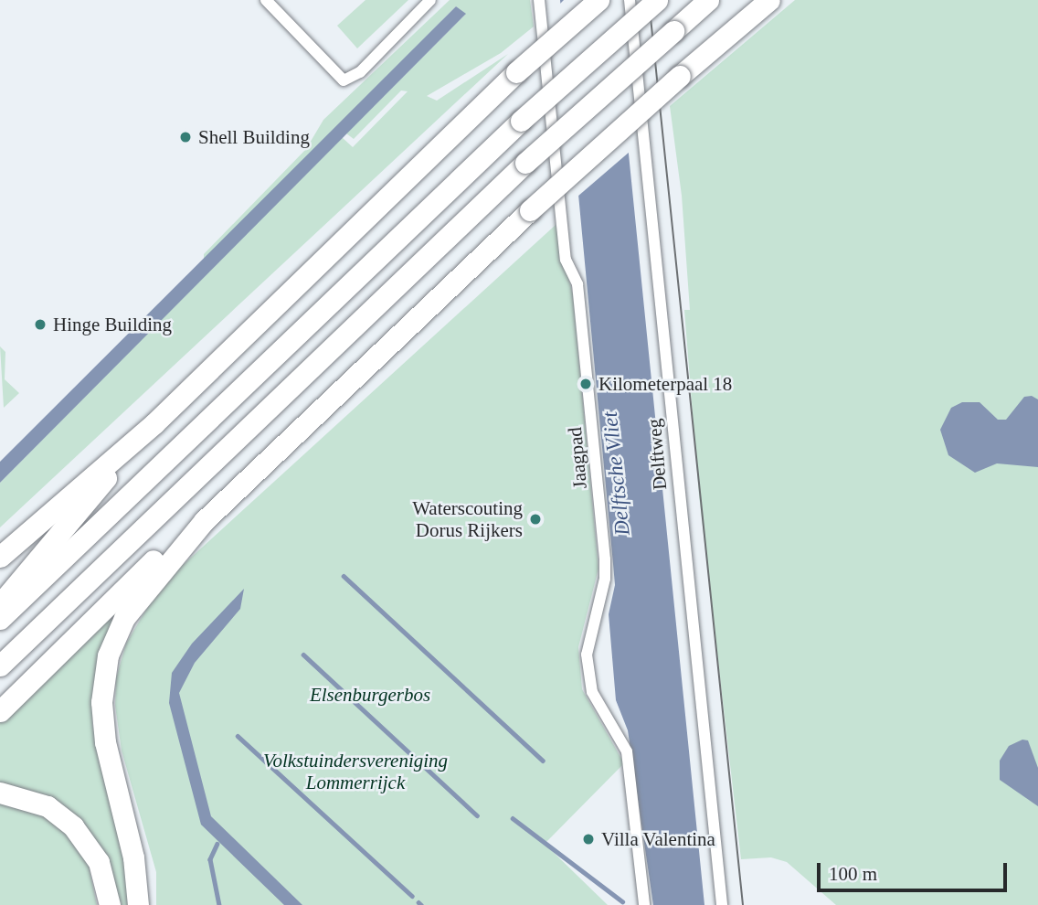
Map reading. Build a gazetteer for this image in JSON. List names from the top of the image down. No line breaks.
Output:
{"streets":{"street":["Delftweg","Jaagpad"]},"water":["Delftsche Vliet"],"parks":["Elsenburgerbos","Volkstuindersvereniging Lommerrijck"],"places":["Shell Building","Hinge Building","Kilometerpaal 18","Waterscouting Dorus Rijkers","Villa Valentina"],"scale_bar":"100 m"}
